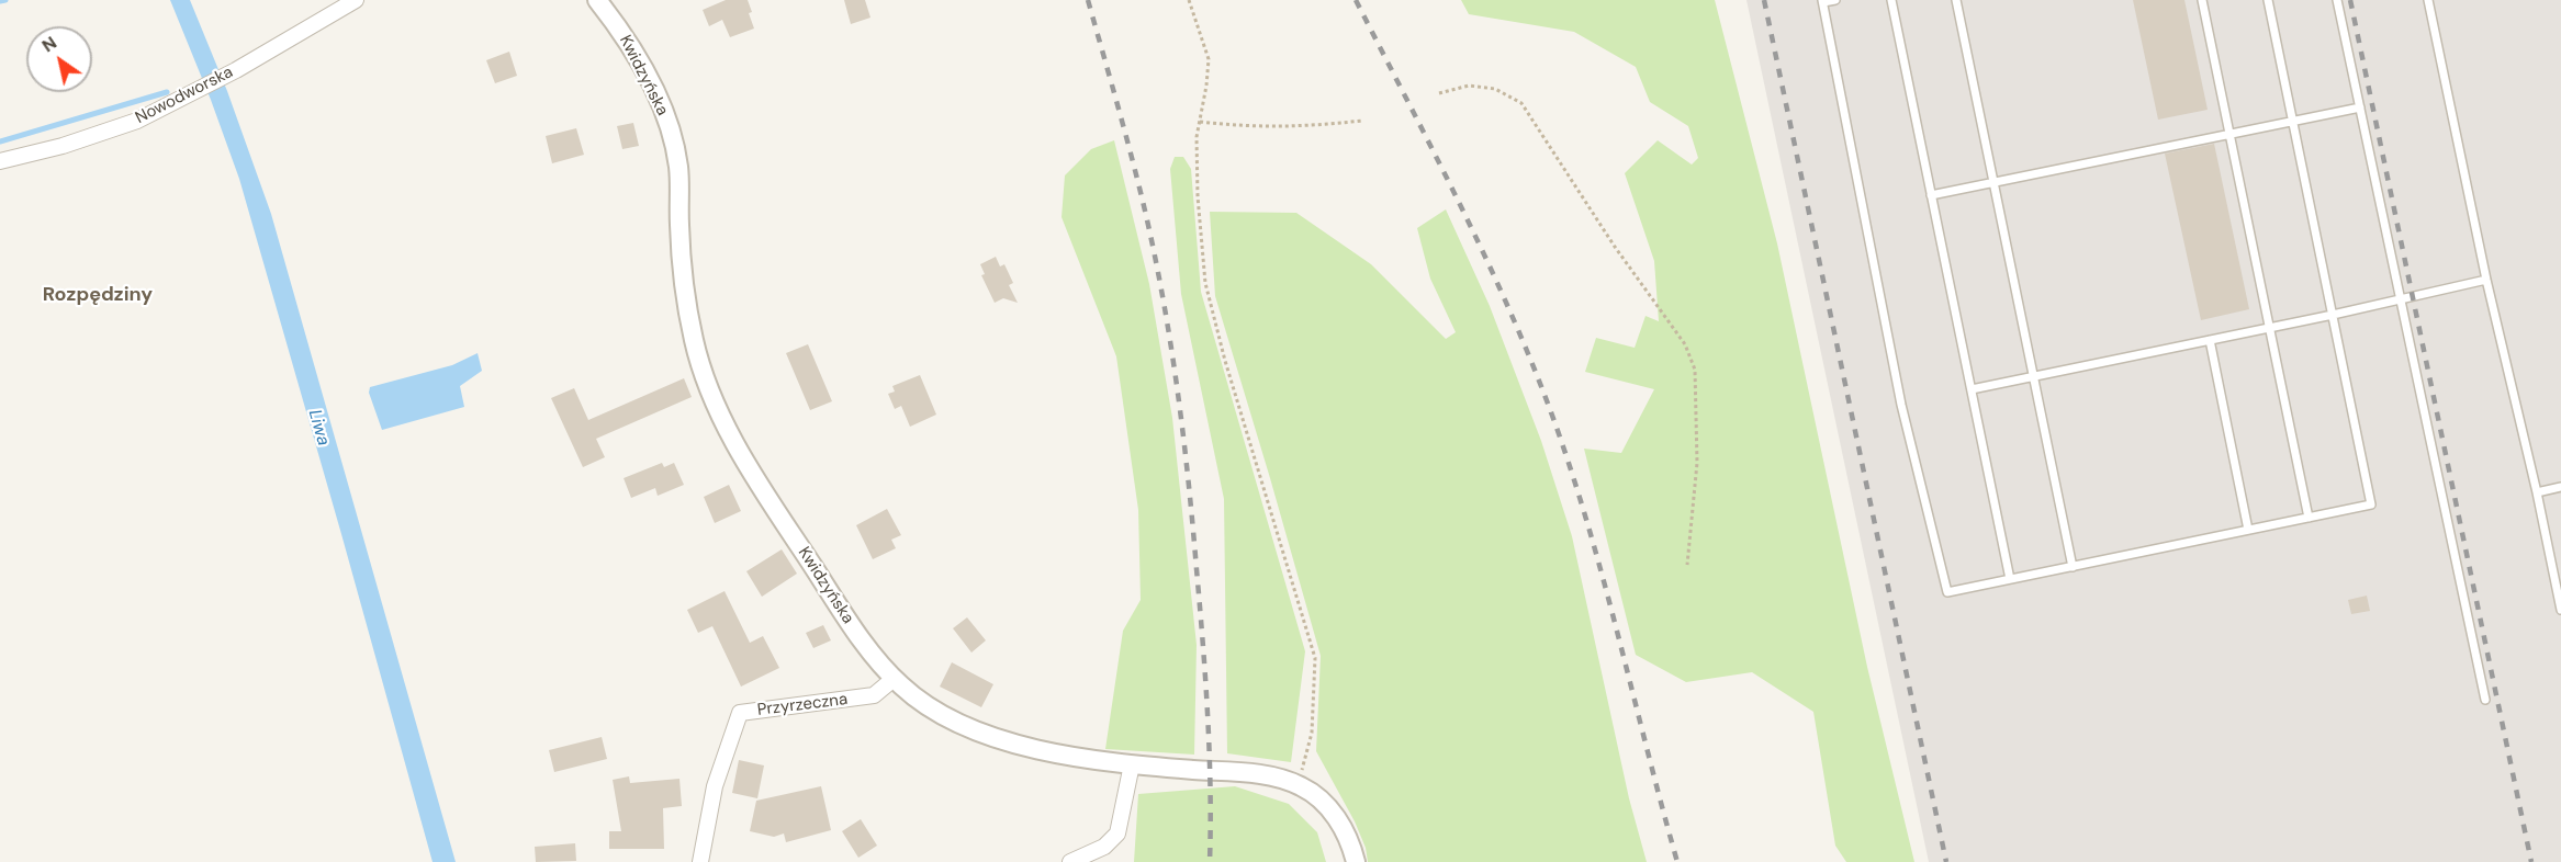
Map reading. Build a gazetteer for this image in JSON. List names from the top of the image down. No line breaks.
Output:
{"streets":{"street":["Kwidzyńska","Nowodworska","Przyrzeczna"]},"crossings":[["Kwidzyńska","Przyrzeczna"]],"districts":["Rozpędziny"],"water":["Liwa"],"north":"top left"}
